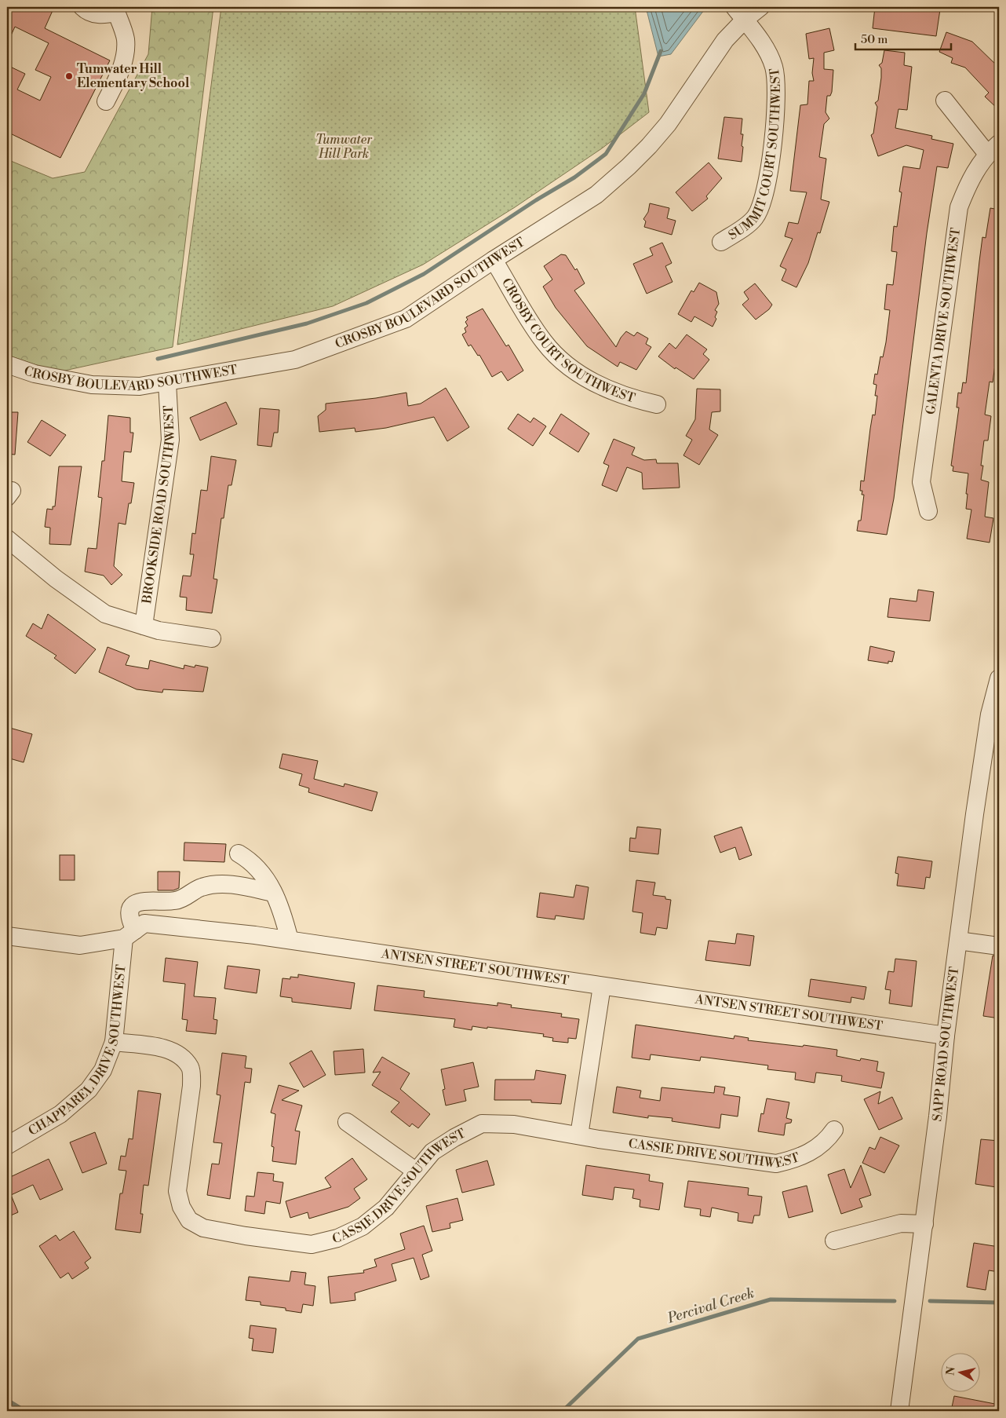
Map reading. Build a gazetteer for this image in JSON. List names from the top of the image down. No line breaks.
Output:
{"streets":{"street":["SUMMIT COURT SOUTHWEST","CROSBY BOULEVARD SOUTHWEST","GALENTA DRIVE SOUTHWEST","CROSBY COURT SOUTHWEST","BROOKSIDE ROAD SOUTHWEST","ANTSEN STREET SOUTHWEST","SAPP ROAD SOUTHWEST","CHAPPAREL DRIVE SOUTHWEST","CASSIE DRIVE SOUTHWEST"]},"crossings":[["SUMMIT COURT SOUTHWEST","CROSBY BOULEVARD SOUTHWEST"],["CROSBY BOULEVARD SOUTHWEST","CROSBY COURT SOUTHWEST"],["CROSBY BOULEVARD SOUTHWEST","BROOKSIDE ROAD SOUTHWEST"],["ANTSEN STREET SOUTHWEST","SAPP ROAD SOUTHWEST"],["ANTSEN STREET SOUTHWEST","CHAPPAREL DRIVE SOUTHWEST"],["CHAPPAREL DRIVE SOUTHWEST","CASSIE DRIVE SOUTHWEST"]],"water":["Percival Creek"],"parks":["Tumwater Hill Park"],"places":["Tumwater Hill Elementary School"],"scale_bar":"50 m","north":"left"}
